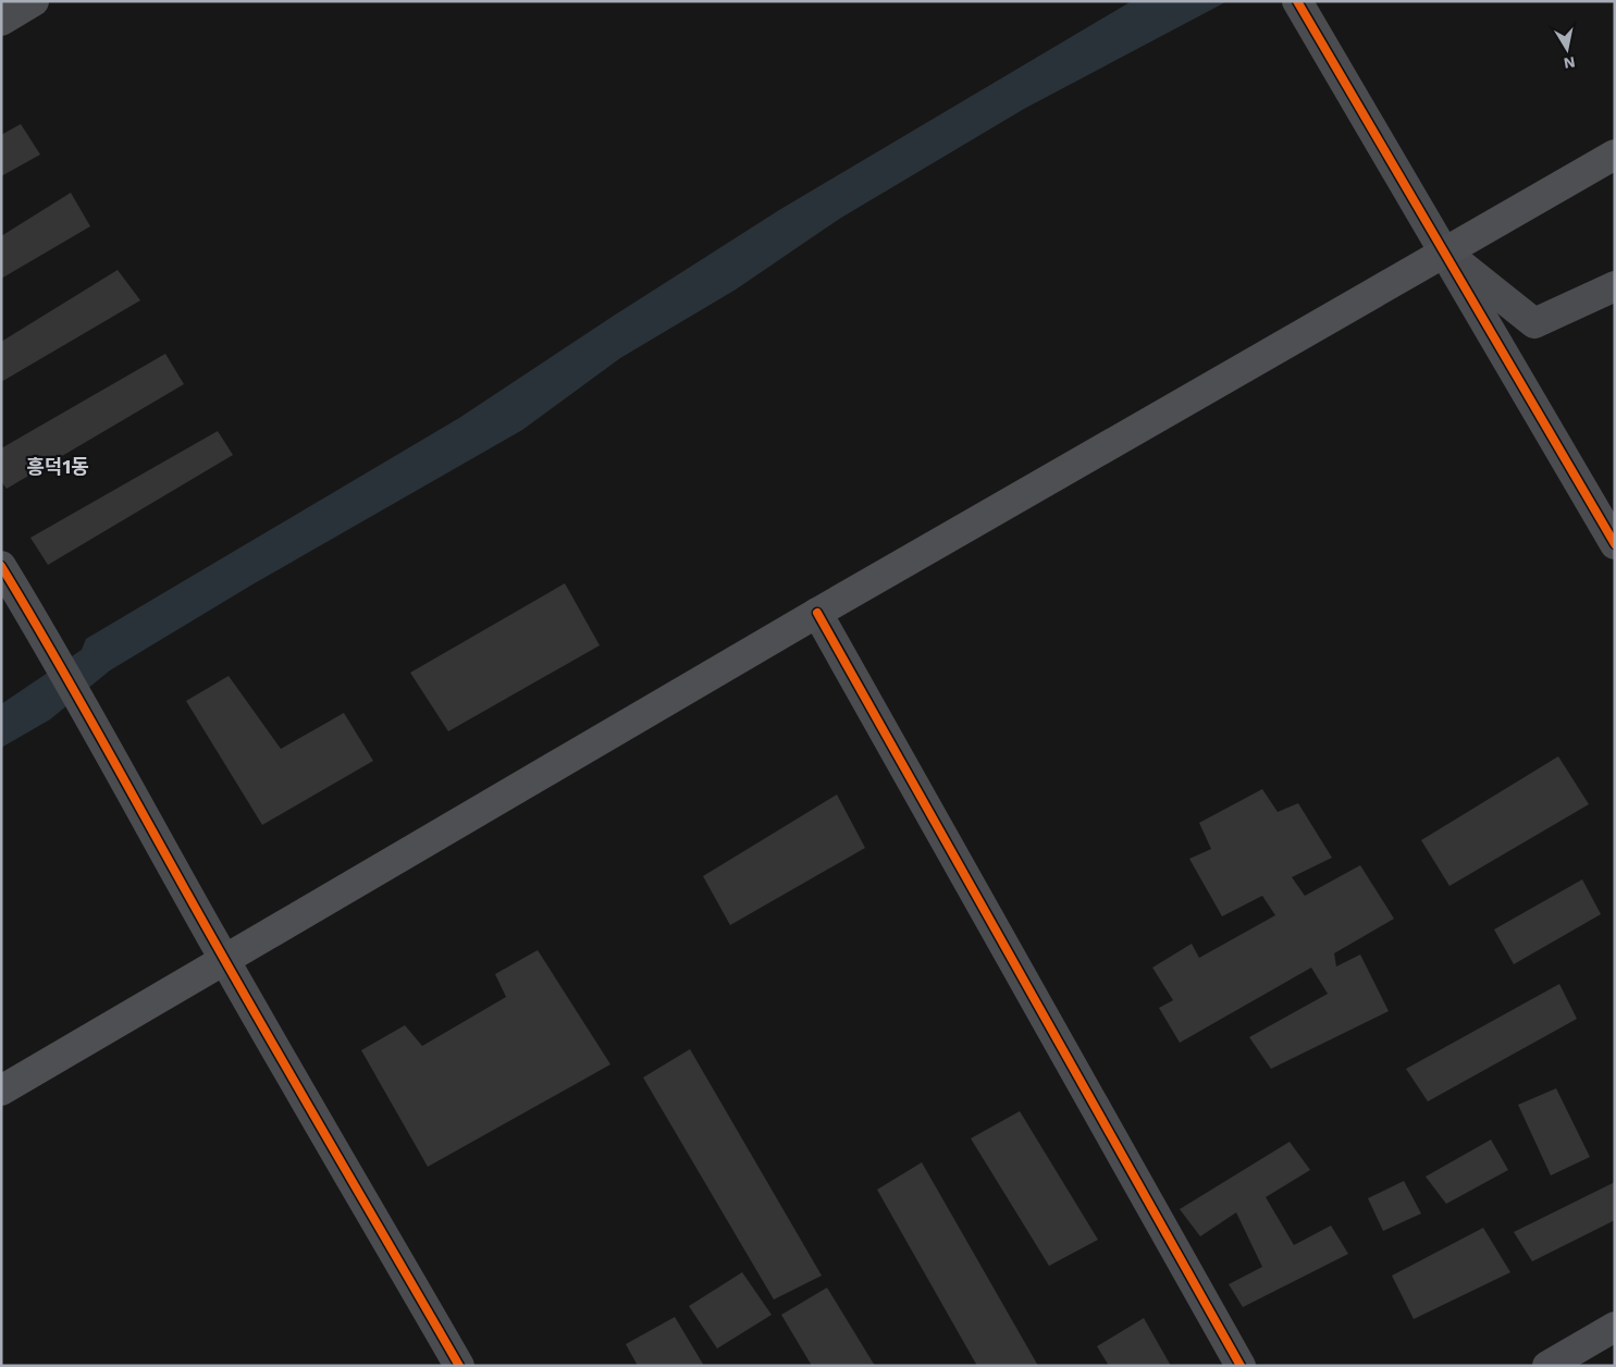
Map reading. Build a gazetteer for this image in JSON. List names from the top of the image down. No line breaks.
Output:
{"districts":["흥덕1동"],"north":"bottom"}
